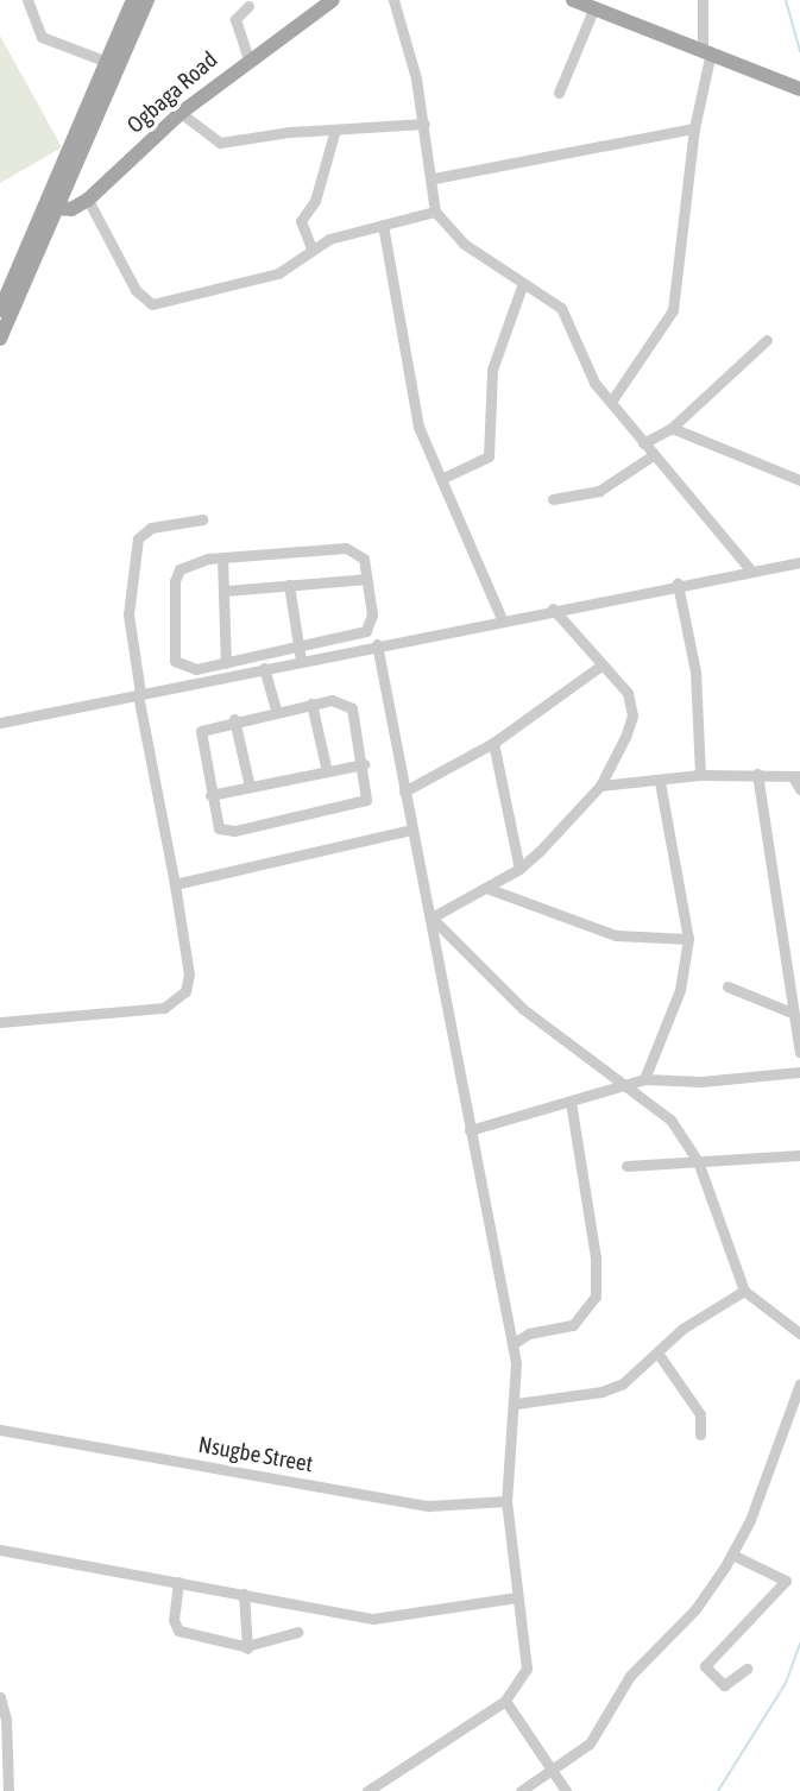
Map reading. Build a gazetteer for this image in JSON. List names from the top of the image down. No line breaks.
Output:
{"streets":{"main road":["Ogbaga Road"],"street":["Nsugbe Street"]}}
